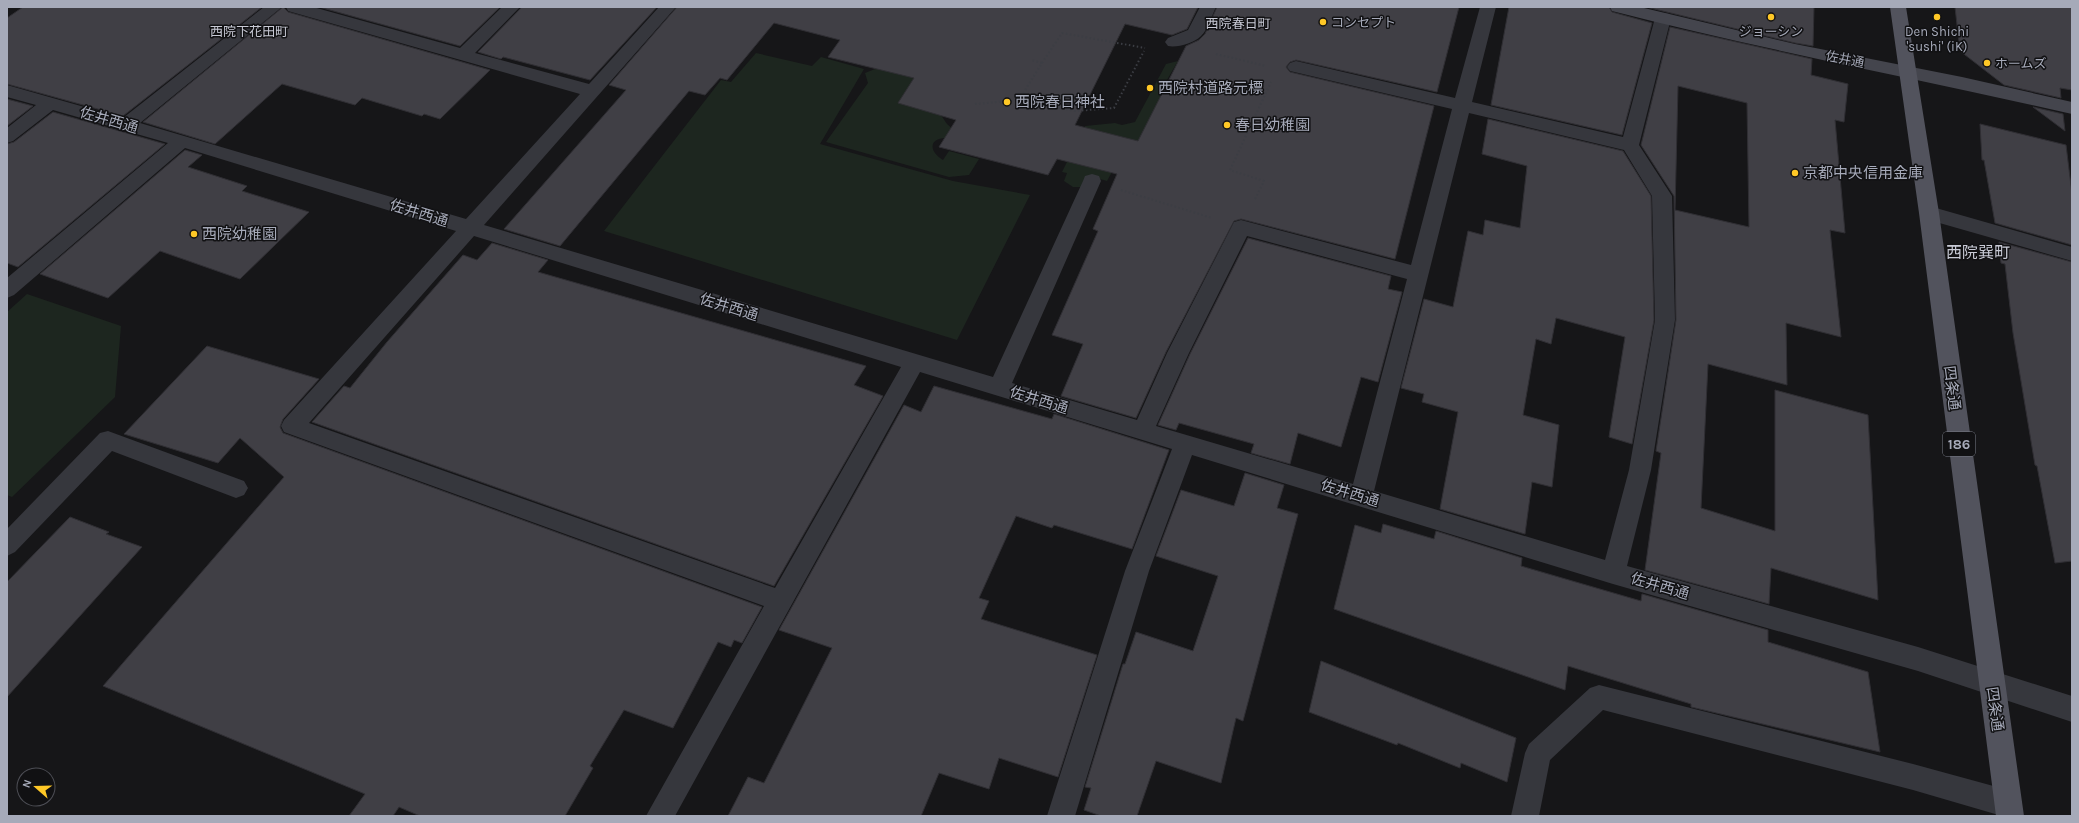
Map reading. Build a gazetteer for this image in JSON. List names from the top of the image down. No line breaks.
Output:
{"streets":{"main road":["四条通","186"],"street":["佐井通","佐井西通"]},"crossings":[["佐井通","四条通"],["佐井西通","四条通"]],"districts":["西院春日町","西院下花田町","西院巽町"],"places":["ジョーシン","Den Shichi 'sushi' (iK)","コンセプト","ホームズ","西院村道路元標","西院春日神社","春日幼稚園","京都中央信用金庫","西院幼稚園"],"north":"left"}
